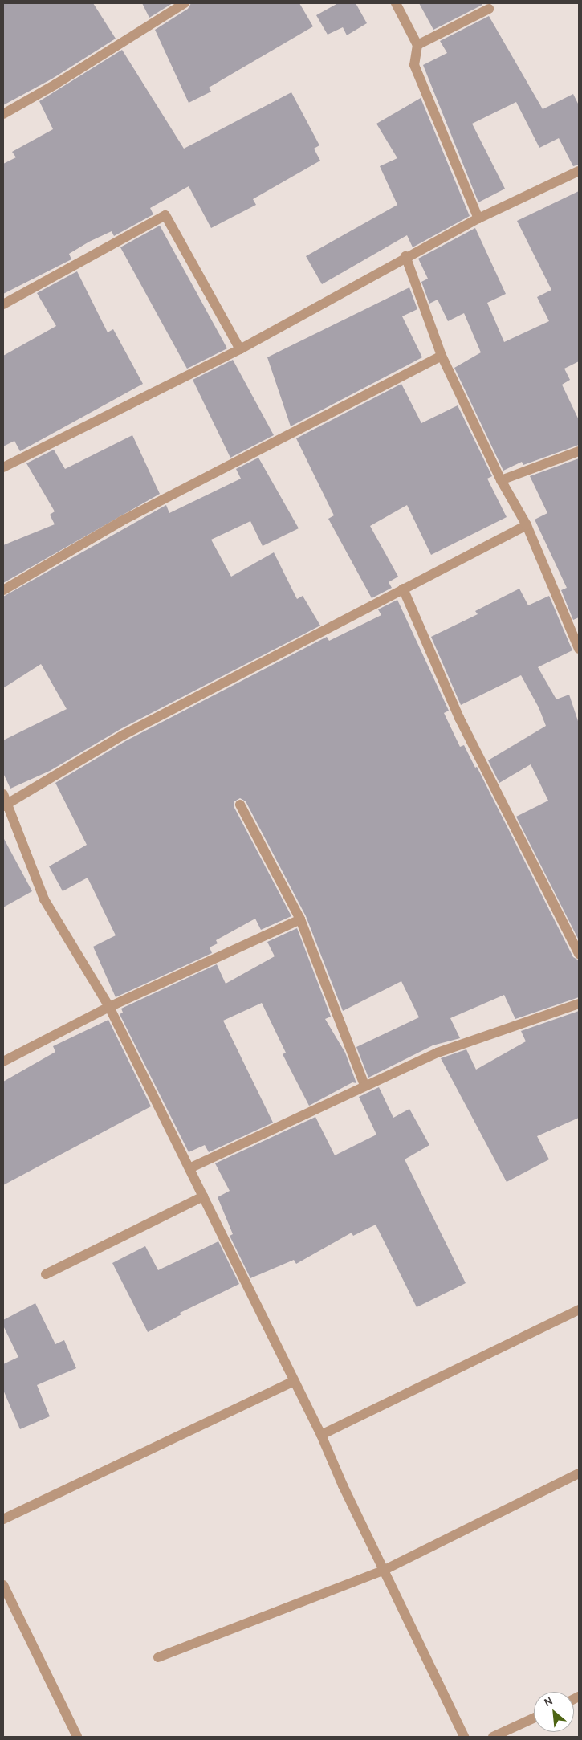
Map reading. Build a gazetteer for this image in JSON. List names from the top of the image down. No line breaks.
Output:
{"north":"top left"}
